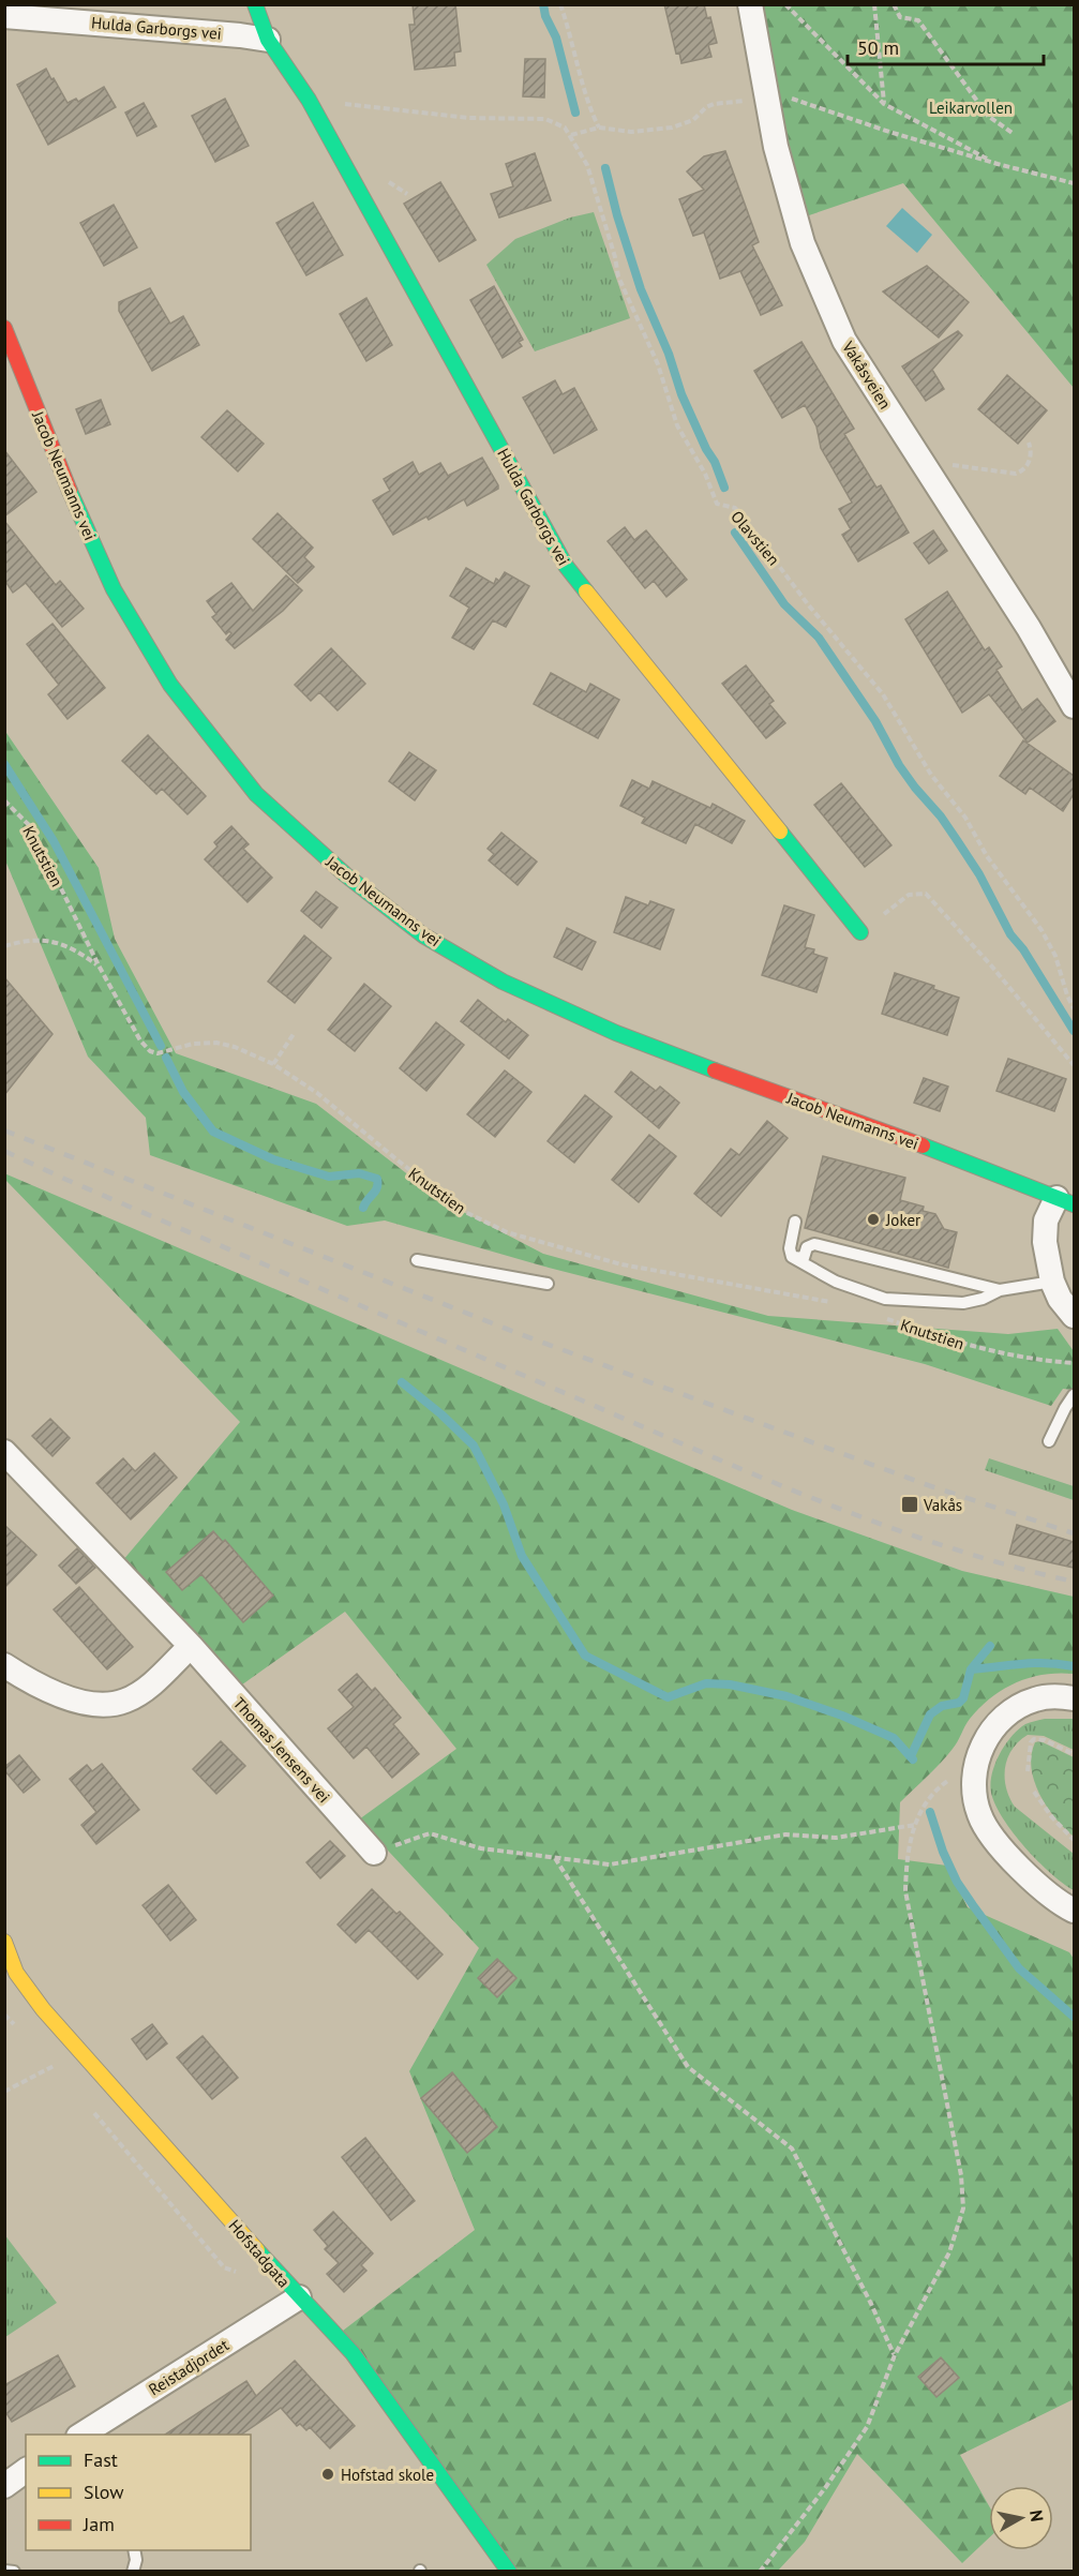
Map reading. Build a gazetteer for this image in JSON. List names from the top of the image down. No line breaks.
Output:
{"streets":{"street":["Hulda Garborgs vei","Vakåsveien","Jacob Neumanns vei","Thomas Jensens vei","Hofstadgata","Reistadjordet"],"path":["Olavstien","Knutstien"]},"crossings":[["Hofstadgata","Reistadjordet"]],"parks":["Leikarvollen"],"places":{"other":["Joker","Hofstad skole"],"transit":["Vakås"]},"legend":["Fast","Slow","Jam"],"scale_bar":"50 m","north":"right"}
